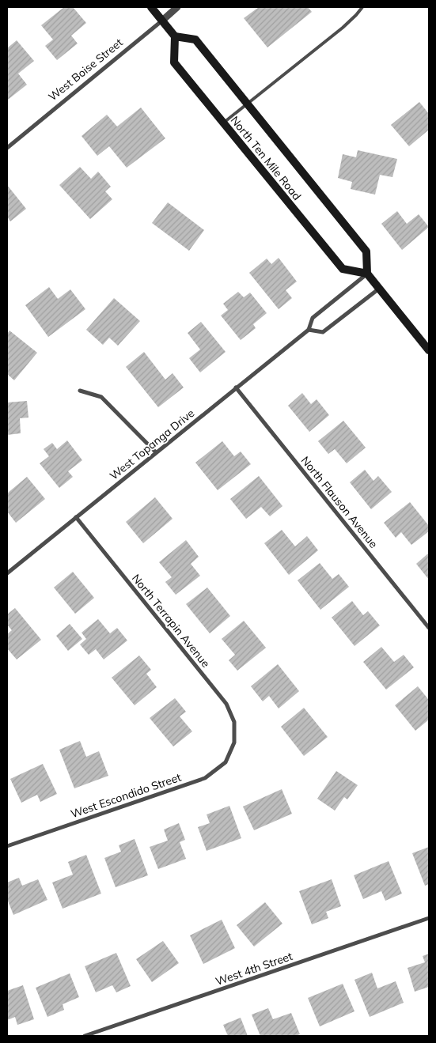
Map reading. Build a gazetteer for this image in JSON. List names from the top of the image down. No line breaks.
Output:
{"streets":{"main road":["North Ten Mile Road"],"street":["West Boise Street","West Topanga Drive","North Flauson Avenue","North Terrapin Avenue","West Escondido Street","West 4th Street"]},"crossings":[["North Ten Mile Road","West Topanga Drive"],["West Topanga Drive","North Flauson Avenue"],["West Topanga Drive","North Terrapin Avenue"],["North Terrapin Avenue","West Escondido Street"]]}
